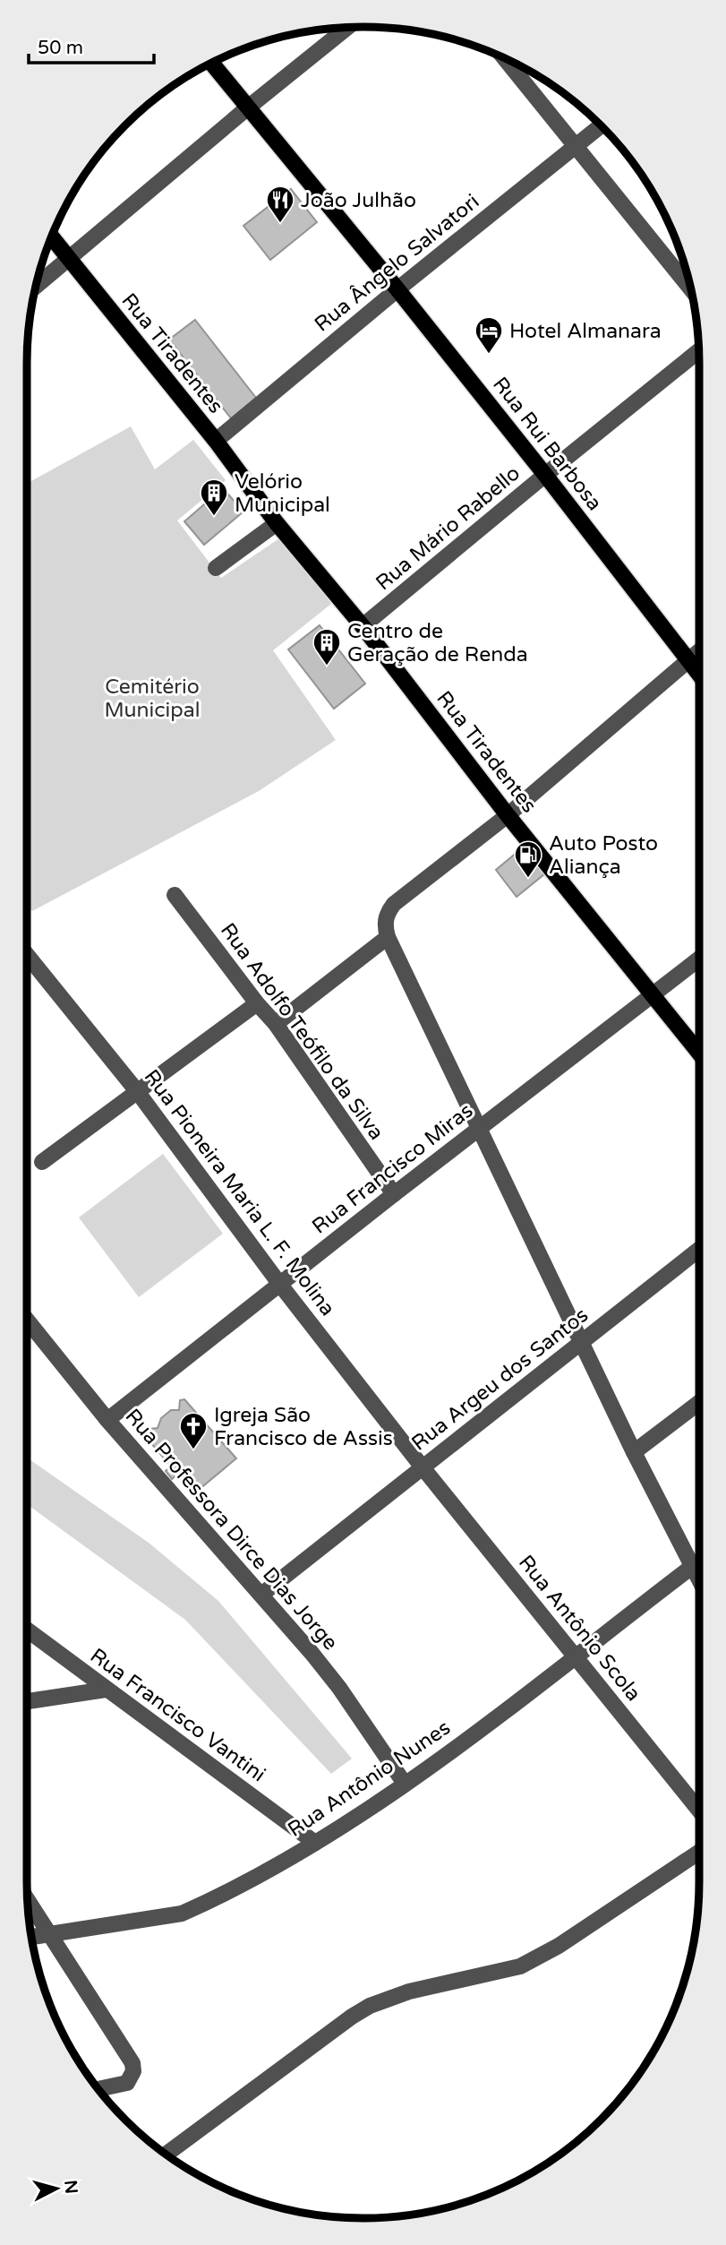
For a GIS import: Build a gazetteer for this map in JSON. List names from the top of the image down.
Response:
{
  "streets": {
    "main road": ["Rua Tiradentes", "Rua Rui Barbosa"],
    "street": [
      "Rua Ângelo Salvatori",
      "Rua Mário Rabello",
      "Rua Adolfo Teófilo da Silva",
      "Rua Francisco Miras",
      "Rua Pioneira Maria L. F. Molina",
      "Rua Argeu dos Santos",
      "Rua Professora Dirce Dias Jorge",
      "Rua Antônio Scola",
      "Rua Francisco Vantini",
      "Rua Antônio Nunes"
    ]
  },
  "crossings": [
    ["Rua Ângelo Salvatori", "Rua Tiradentes"],
    ["Rua Ângelo Salvatori", "Rua Rui Barbosa"],
    ["Rua Tiradentes", "Rua Mário Rabello"],
    ["Rua Tiradentes", "Rua Francisco Miras"],
    ["Rua Rui Barbosa", "Rua Mário Rabello"],
    ["Rua Adolfo Teófilo da Silva", "Rua Francisco Miras"],
    ["Rua Francisco Miras", "Rua Pioneira Maria L. F. Molina"],
    ["Rua Francisco Miras", "Rua Professora Dirce Dias Jorge"],
    ["Rua Pioneira Maria L. F. Molina", "Rua Argeu dos Santos"],
    ["Rua Pioneira Maria L. F. Molina", "Rua Antônio Scola"],
    ["Rua Argeu dos Santos", "Rua Professora Dirce Dias Jorge"],
    ["Rua Argeu dos Santos", "Rua Antônio Scola"],
    ["Rua Professora Dirce Dias Jorge", "Rua Antônio Nunes"],
    ["Rua Antônio Scola", "Rua Antônio Nunes"],
    ["Rua Francisco Vantini", "Rua Antônio Nunes"]
  ],
  "parks": ["Cemitério Municipal"],
  "places": {
    "restaurant": ["João Julhão"],
    "hotel": ["Hotel Almanara"],
    "building": ["Velório Municipal", "Centro de Geração de Renda"],
    "fuel station": ["Auto Posto Aliança"],
    "church": ["Igreja São Francisco de Assis"]
  },
  "scale_bar": "50 m",
  "north": "right"
}
